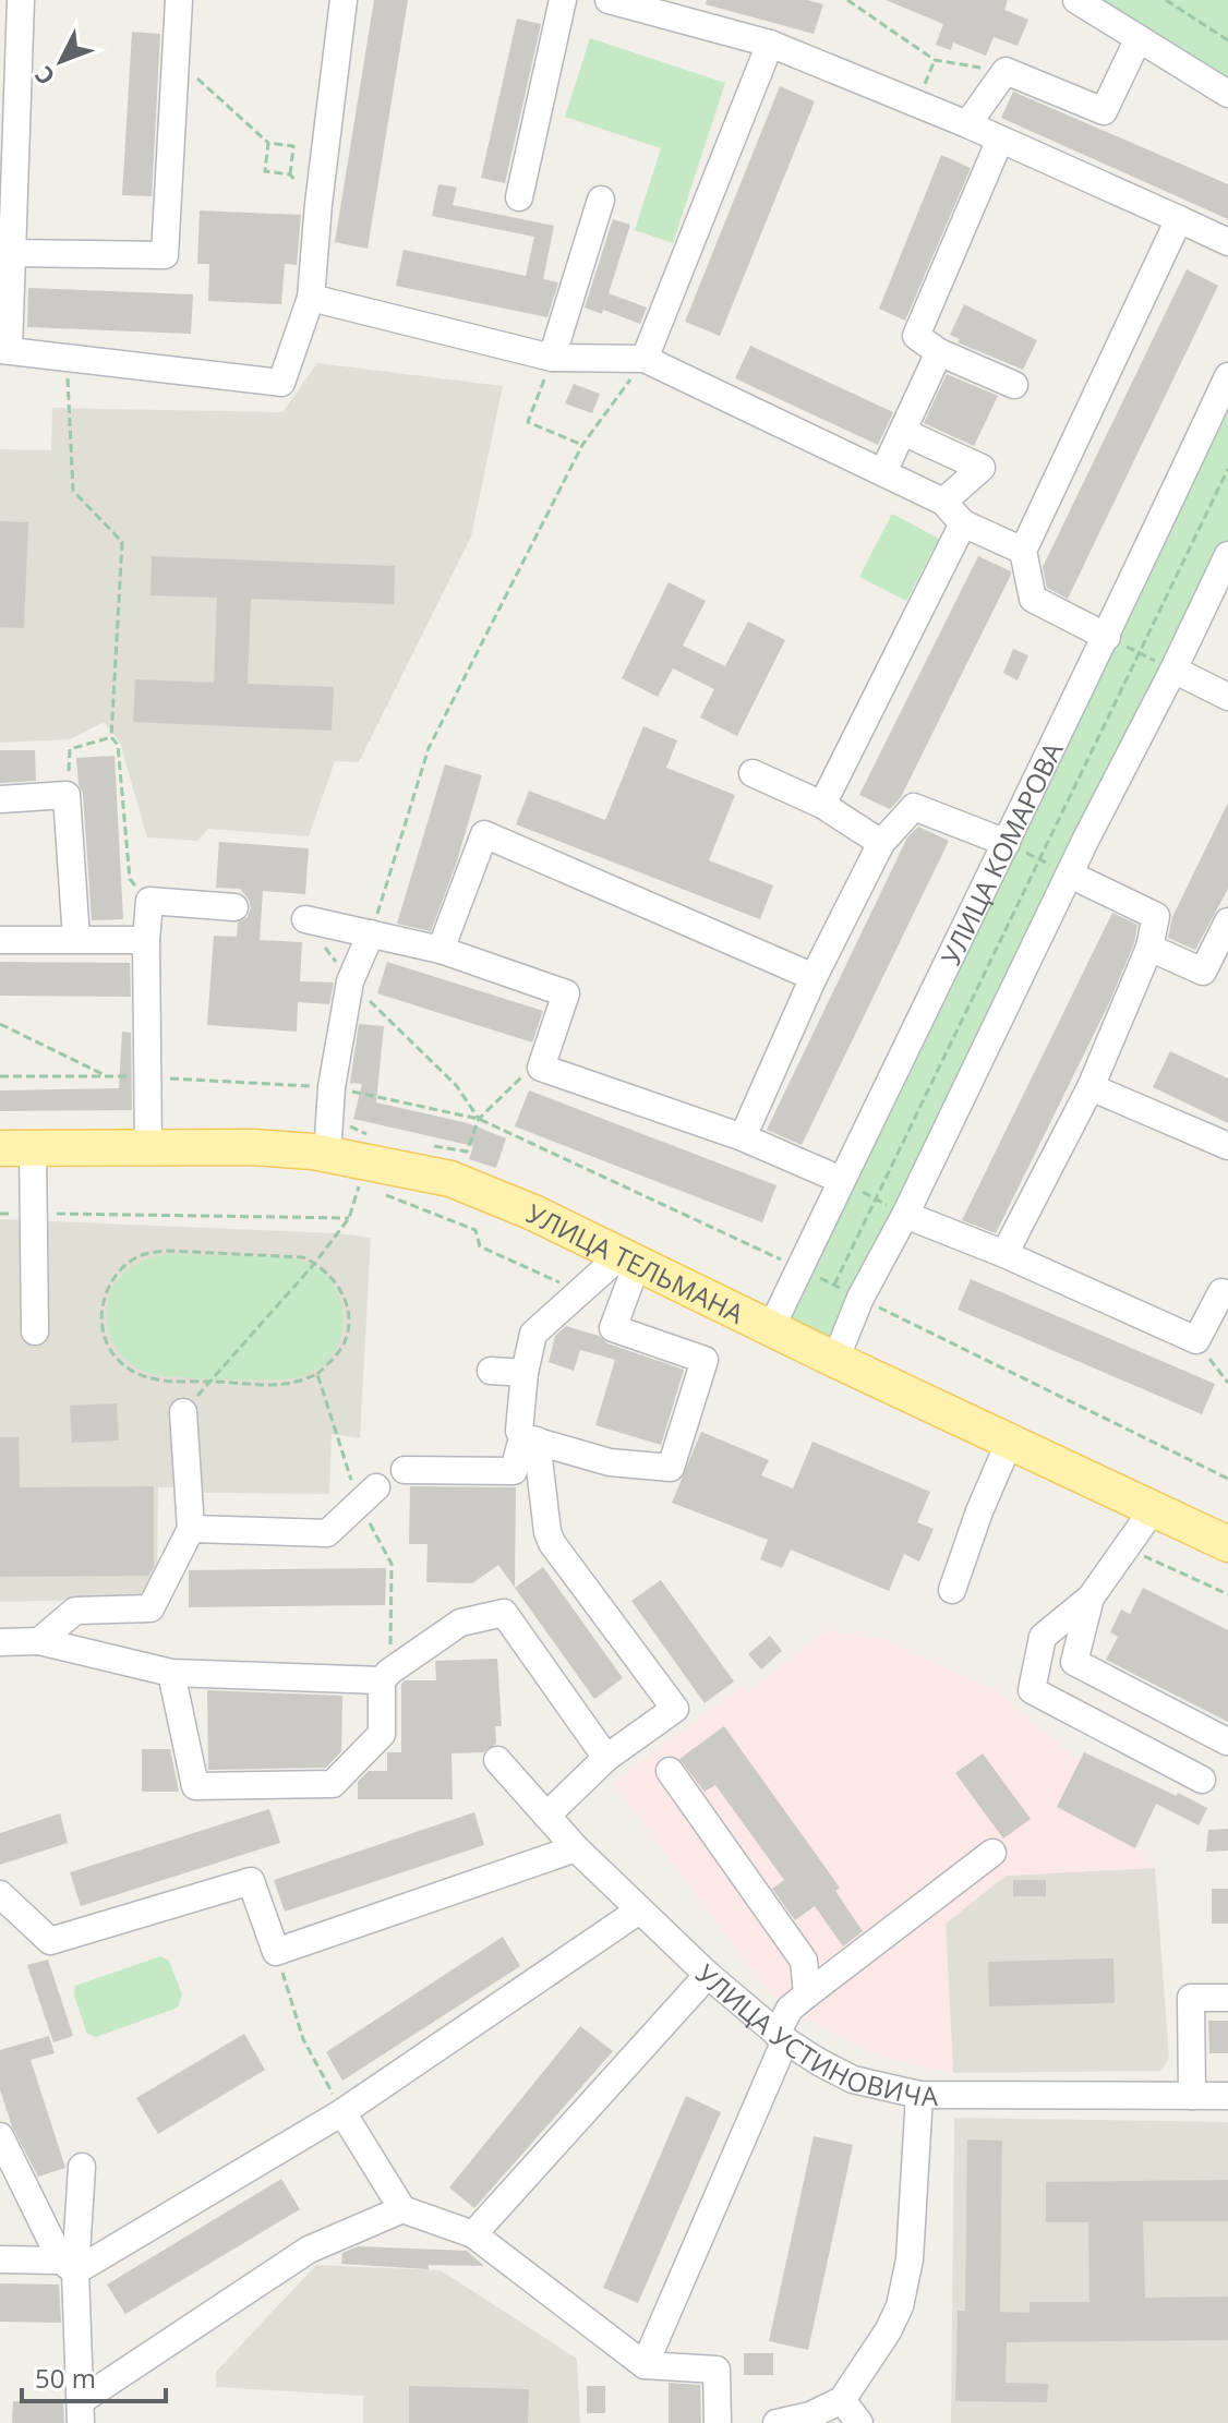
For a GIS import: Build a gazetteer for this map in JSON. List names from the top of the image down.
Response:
{
  "streets": {
    "main road": ["УЛИЦА ТЕЛЬМАНА"],
    "street": ["УЛИЦА КОМАРОВА", "УЛИЦА УСТИНОВИЧА"]
  },
  "crossings": [
    ["УЛИЦА КОМАРОВА", "УЛИЦА ТЕЛЬМАНА"]
  ],
  "scale_bar": "50 m",
  "north": "bottom left"
}
